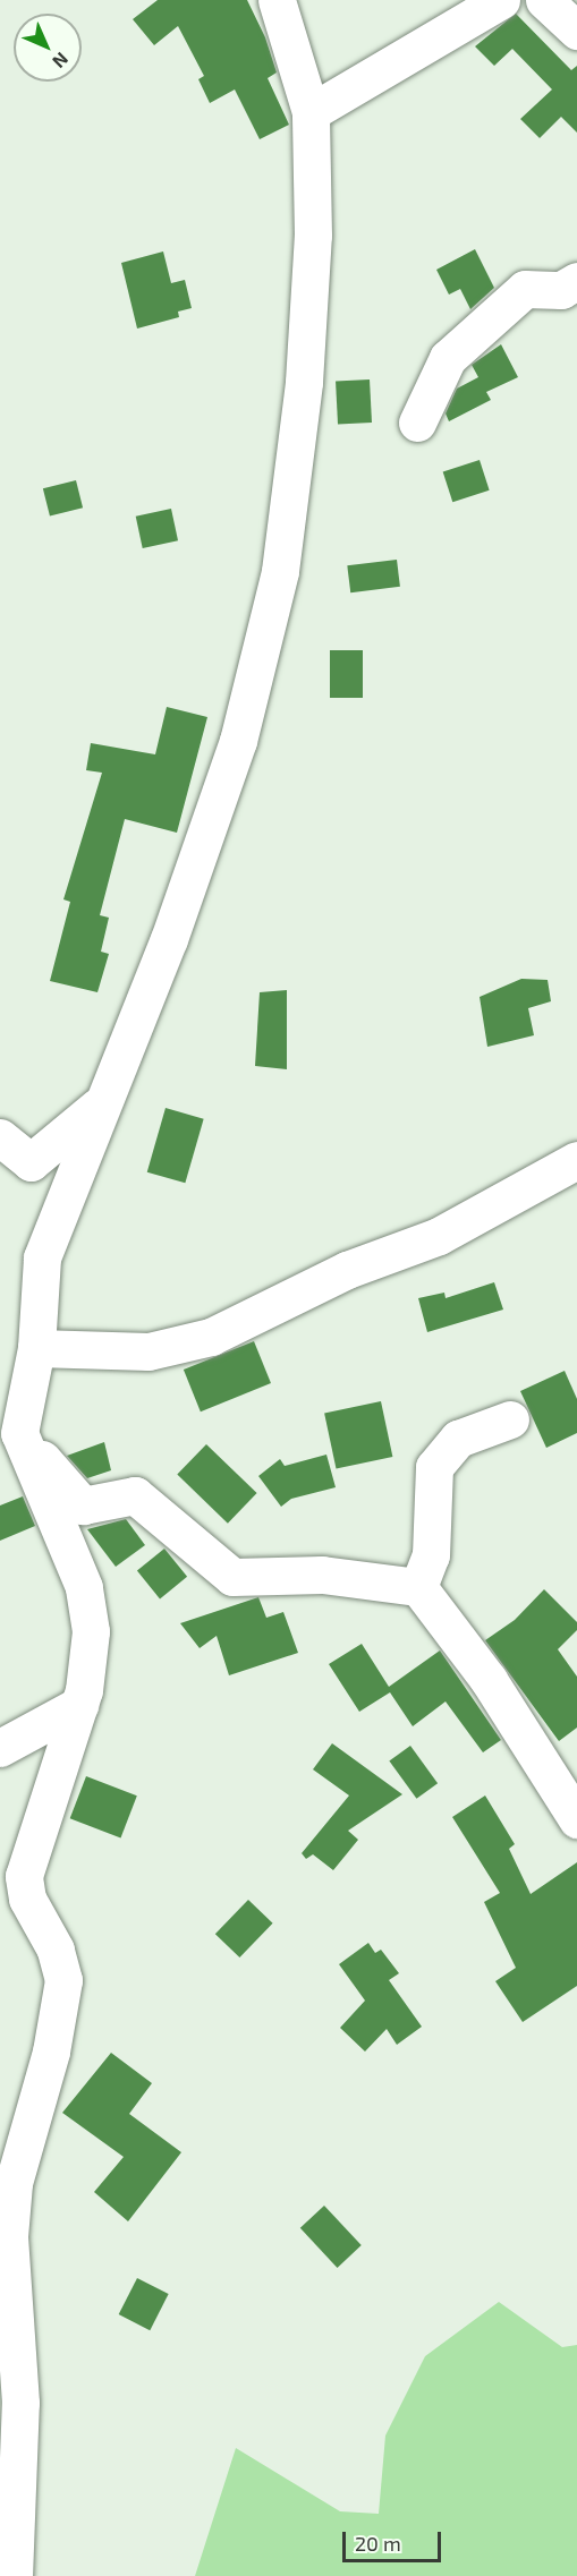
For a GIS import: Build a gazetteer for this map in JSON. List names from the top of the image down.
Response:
{
  "scale_bar": "20 m",
  "north": "bottom right"
}
